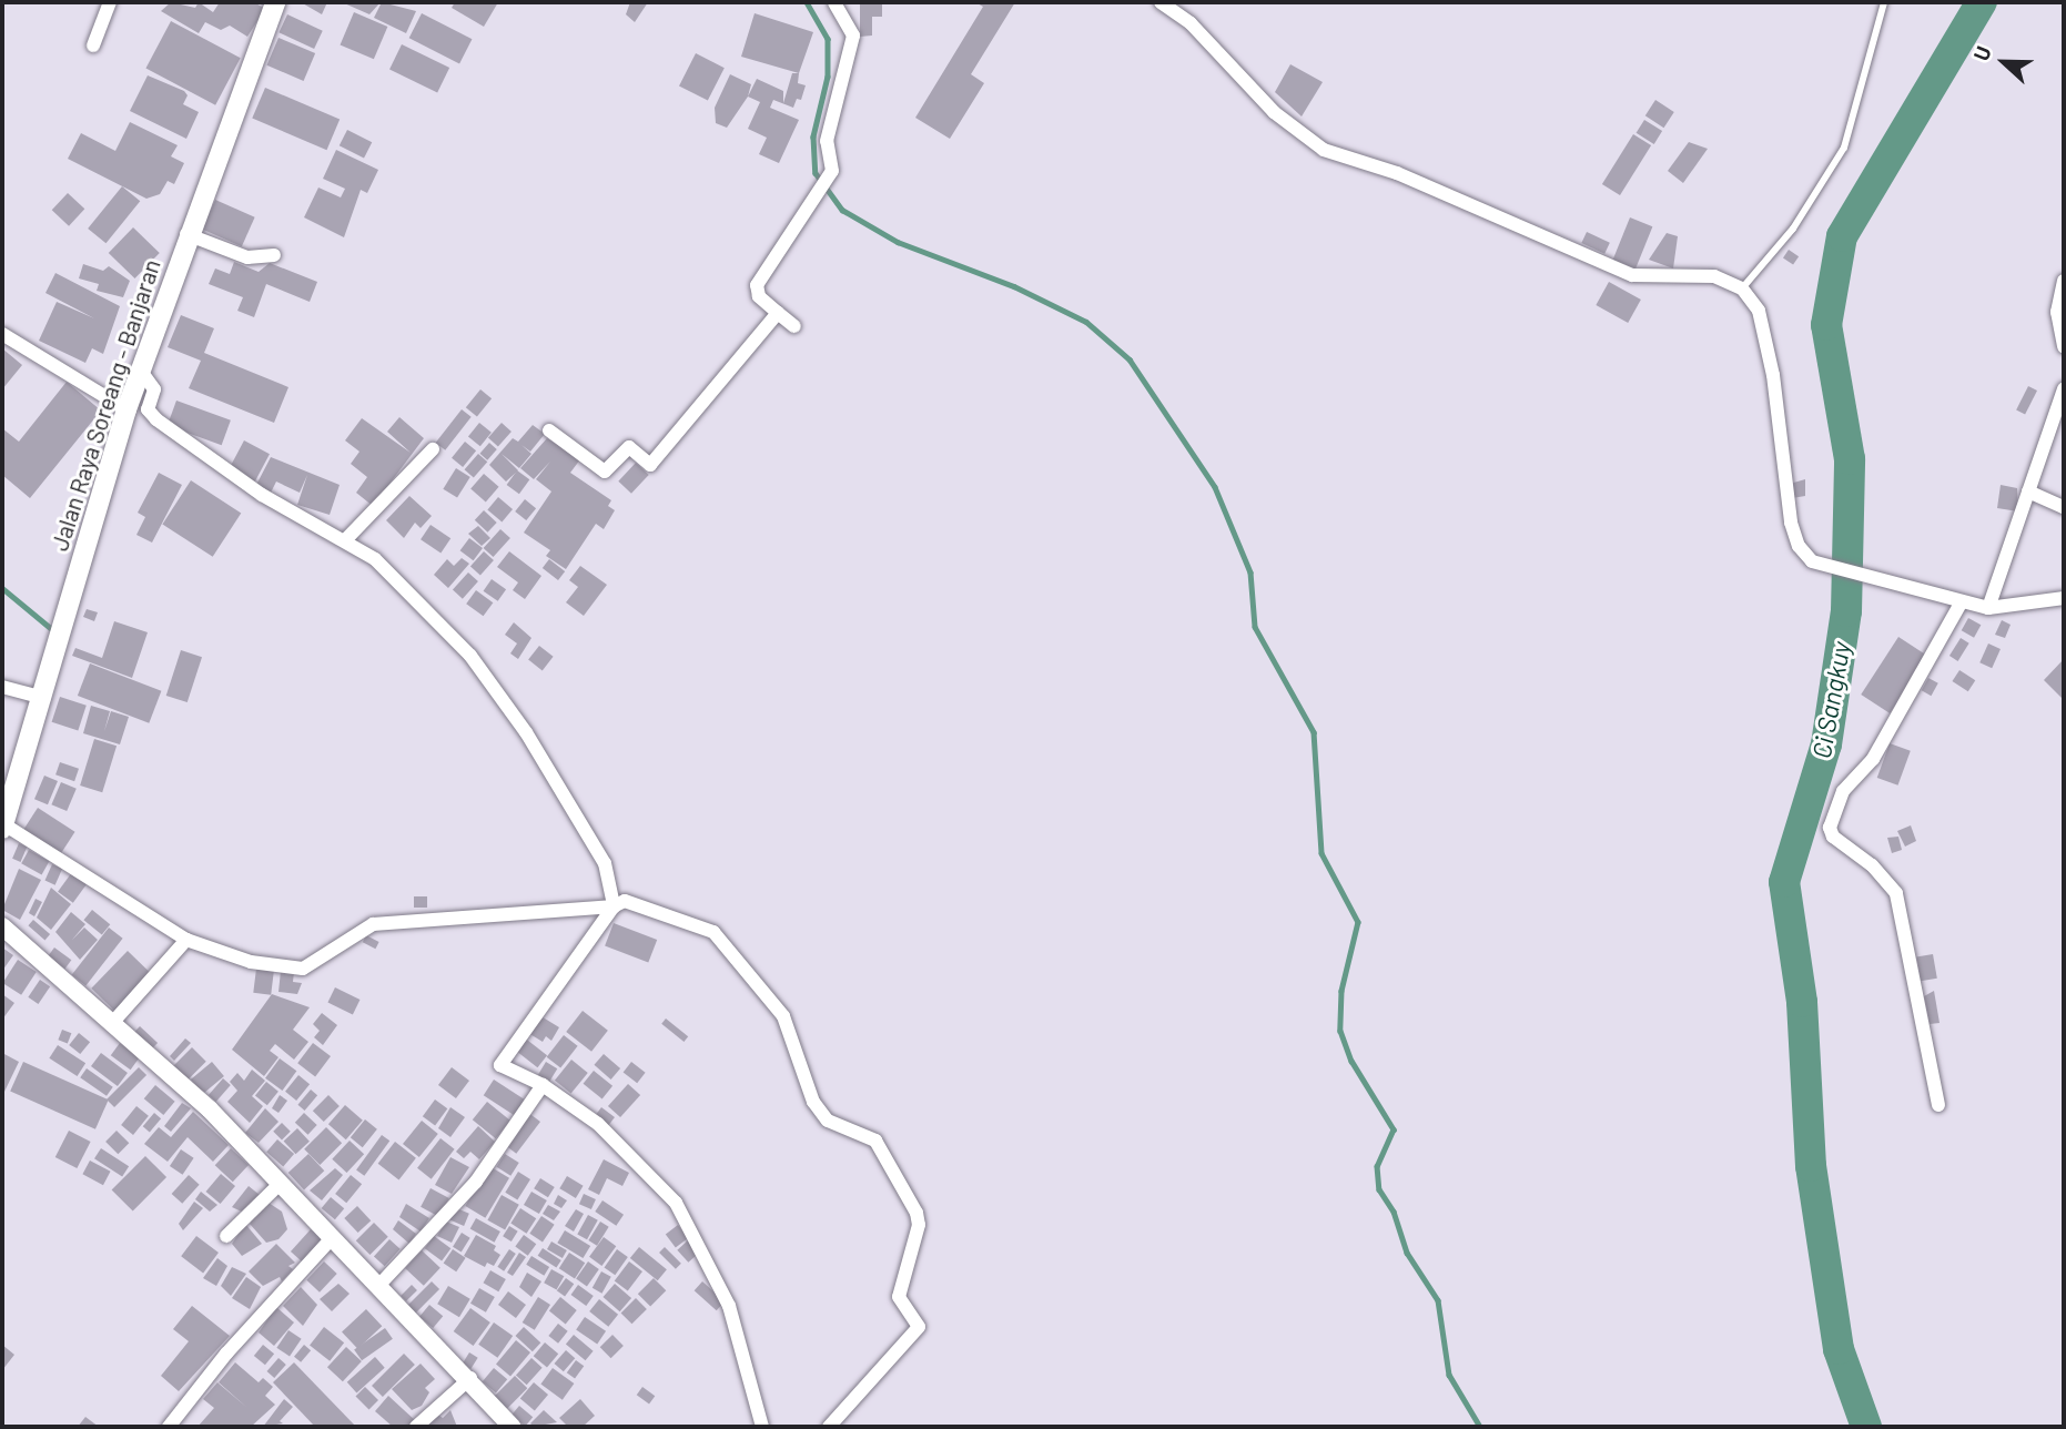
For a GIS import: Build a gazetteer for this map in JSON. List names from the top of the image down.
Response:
{
  "streets": {
    "main road": ["Jalan Raya Soreang - Banjaran"]
  },
  "water": ["Ci Sangkuy"],
  "north": "left"
}
